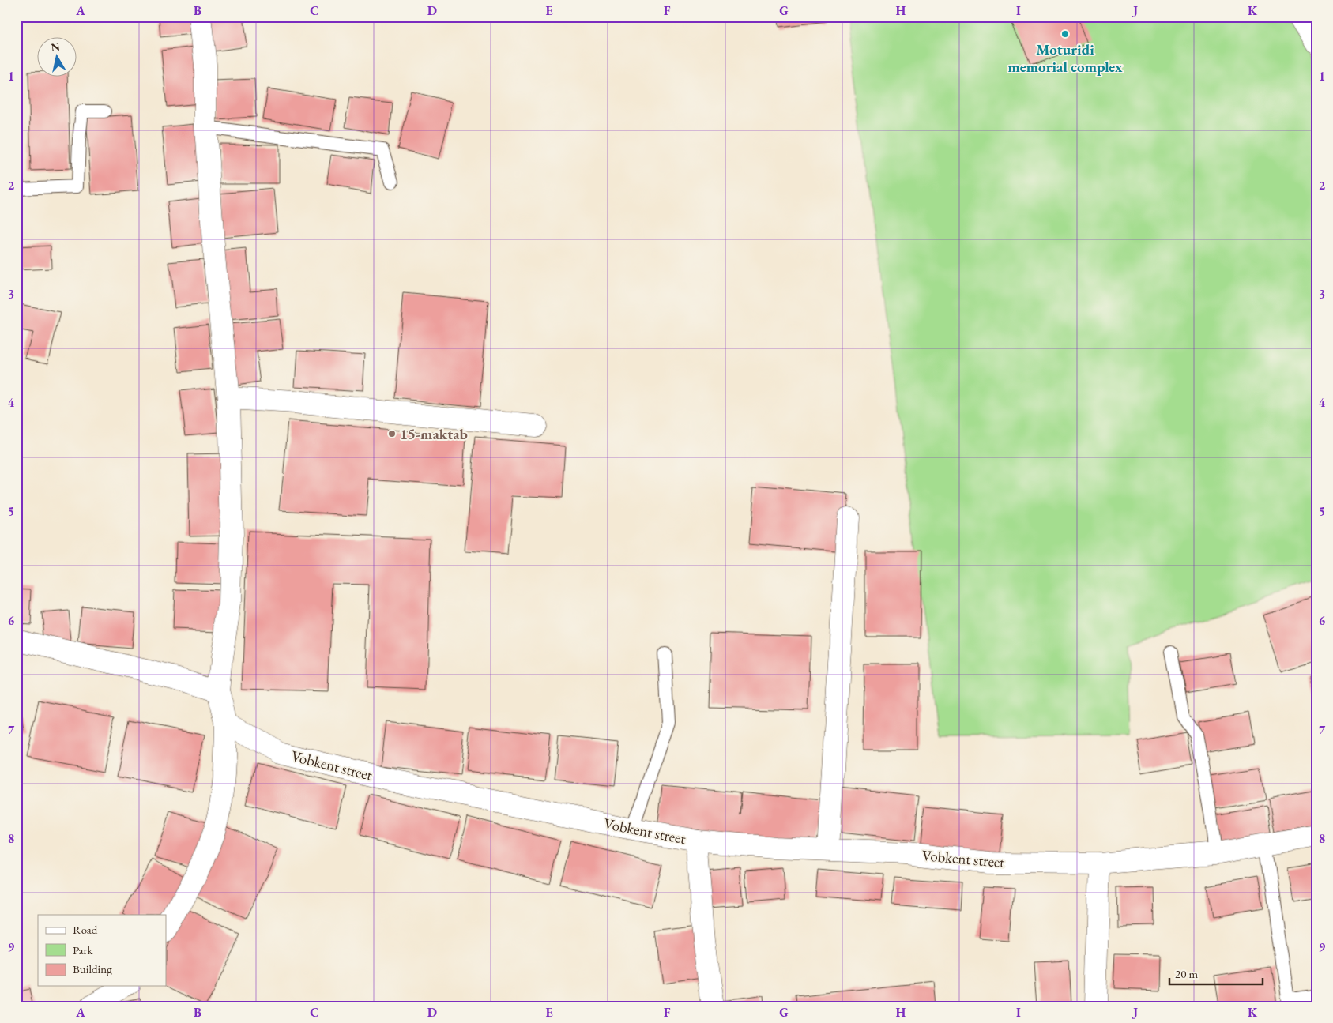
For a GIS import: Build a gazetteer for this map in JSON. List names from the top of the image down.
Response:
{
  "streets": {
    "street": ["Vobkent street"]
  },
  "places": ["Moturidi memorial complex", "15-maktab"],
  "legend": ["Road", "Park", "Building"],
  "scale_bar": "20 m",
  "north": "top",
  "grid": {
    "columns": [
      "A",
      "B",
      "C",
      "D",
      "E",
      "F",
      "G",
      "H",
      "I",
      "J",
      "K"
    ],
    "rows": [
      "1",
      "2",
      "3",
      "4",
      "5",
      "6",
      "7",
      "8",
      "9"
    ]
  }
}
